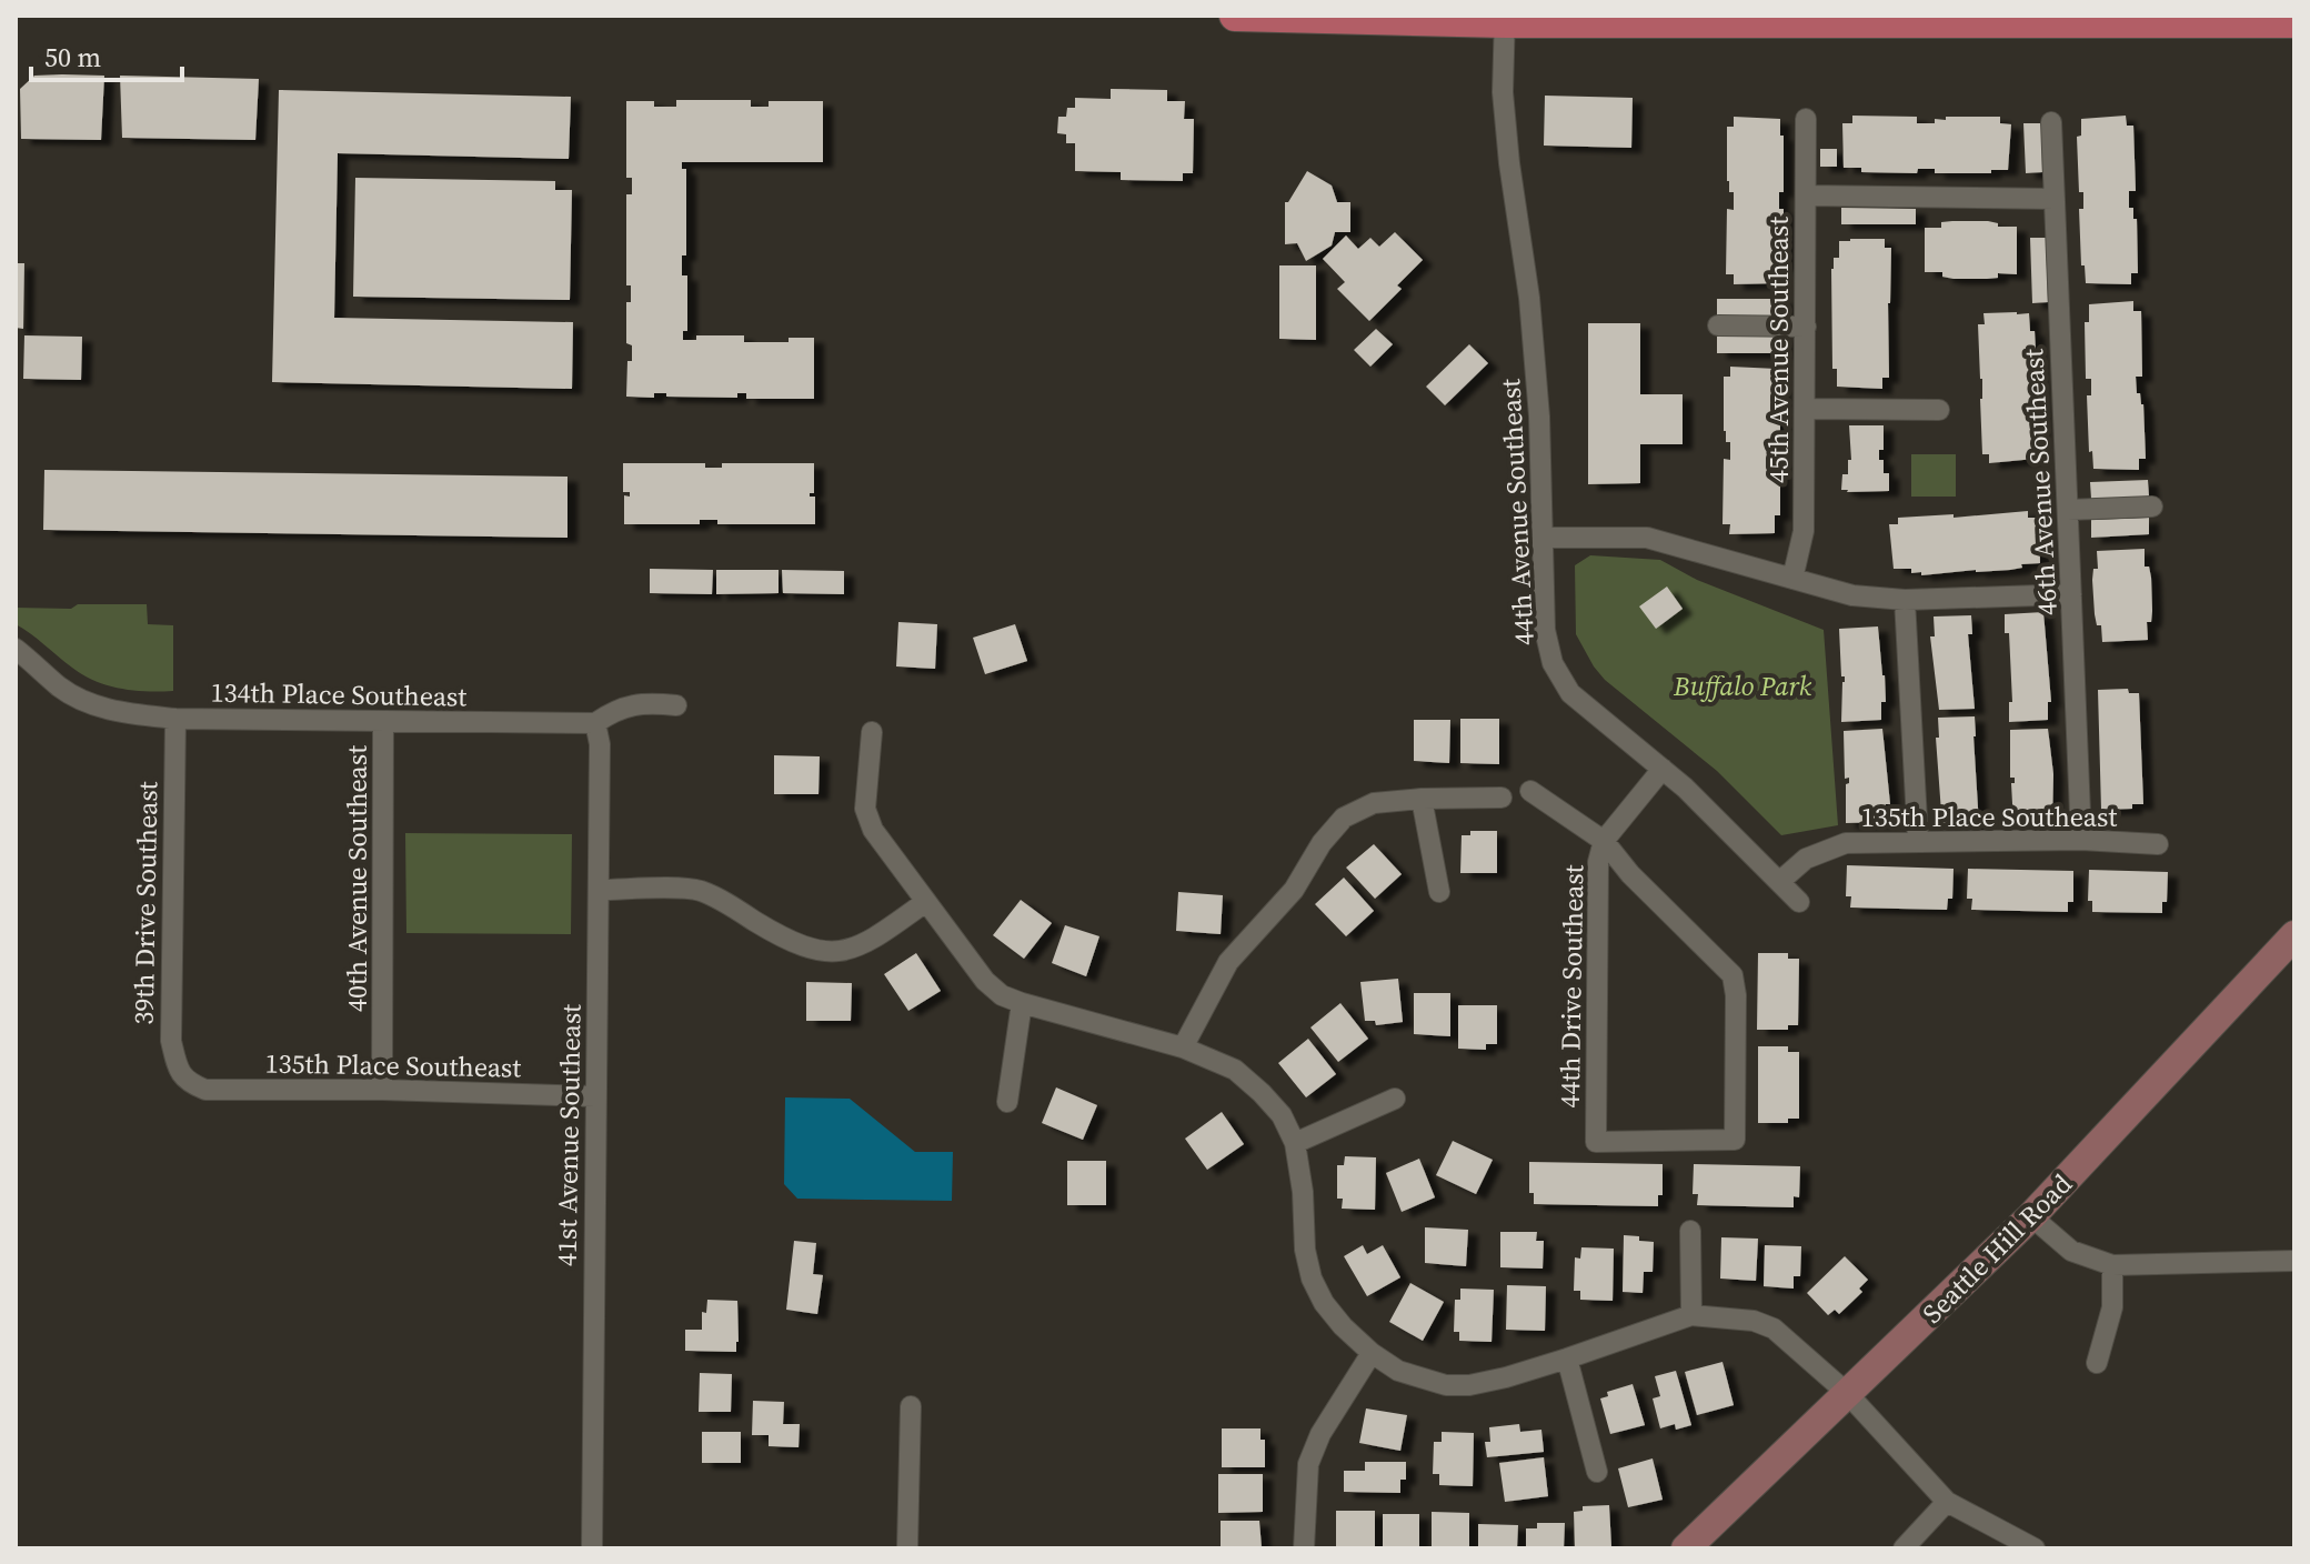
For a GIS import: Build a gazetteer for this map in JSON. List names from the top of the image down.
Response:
{
  "streets": {
    "main road": ["Seattle Hill Road"],
    "street": [
      "45th Avenue Southeast",
      "46th Avenue Southeast",
      "44th Avenue Southeast",
      "134th Place Southeast",
      "135th Place Southeast",
      "40th Avenue Southeast",
      "39th Drive Southeast",
      "44th Drive Southeast",
      "41st Avenue Southeast"
    ]
  },
  "crossings": [
    ["46th Avenue Southeast", "135th Place Southeast"],
    ["44th Avenue Southeast", "135th Place Southeast"],
    ["44th Avenue Southeast", "44th Drive Southeast"],
    ["134th Place Southeast", "40th Avenue Southeast"],
    ["134th Place Southeast", "39th Drive Southeast"],
    ["134th Place Southeast", "41st Avenue Southeast"],
    ["135th Place Southeast", "40th Avenue Southeast"],
    ["135th Place Southeast", "39th Drive Southeast"],
    ["135th Place Southeast", "41st Avenue Southeast"]
  ],
  "parks": ["Buffalo Park"],
  "scale_bar": "50 m"
}
